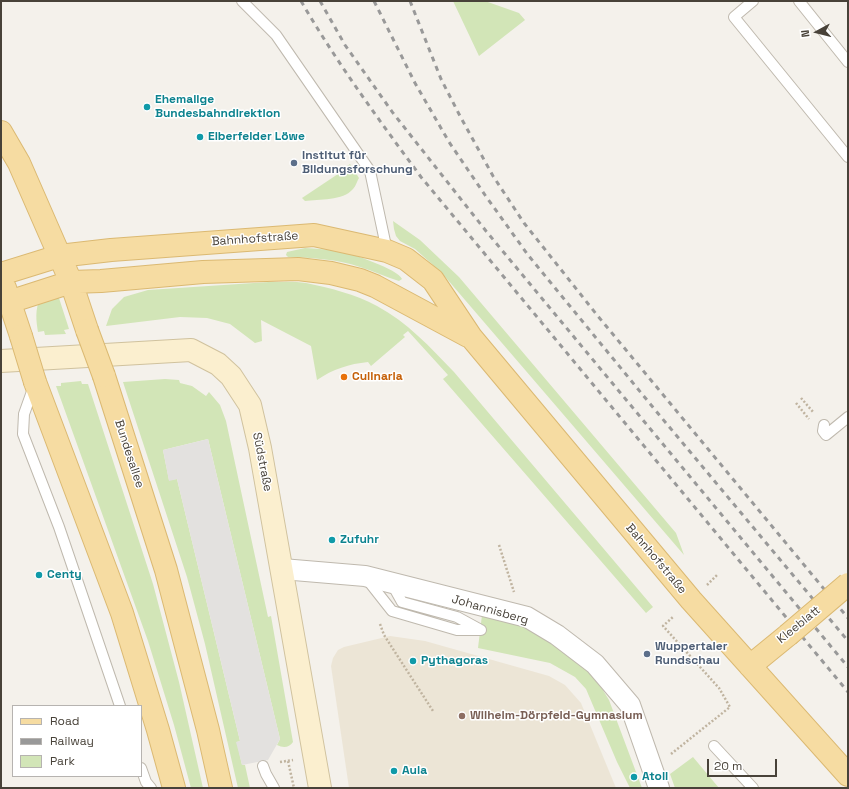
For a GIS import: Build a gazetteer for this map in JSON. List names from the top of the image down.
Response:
{
  "streets": {
    "main road": ["Bahnhofstraße", "Bundesallee", "Kleeblatt"],
    "street": ["Südstraße", "Johannisberg"]
  },
  "crossings": [
    ["Bahnhofstraße", "Bundesallee"],
    ["Bahnhofstraße", "Kleeblatt"],
    ["Südstraße", "Johannisberg"]
  ],
  "places": [
    "Ehemalige Bundesbahndirektion",
    "Elberfelder Löwe",
    "Institut für Bildungsforschung",
    "Culinaria",
    "Zufuhr",
    "Centy",
    "Wuppertaler Rundschau",
    "Pythagoras",
    "Wilhelm-Dörpfeld-Gymnasium",
    "Aula",
    "Atoll"
  ],
  "legend": ["Road", "Railway", "Park"],
  "scale_bar": "20 m",
  "north": "left"
}
